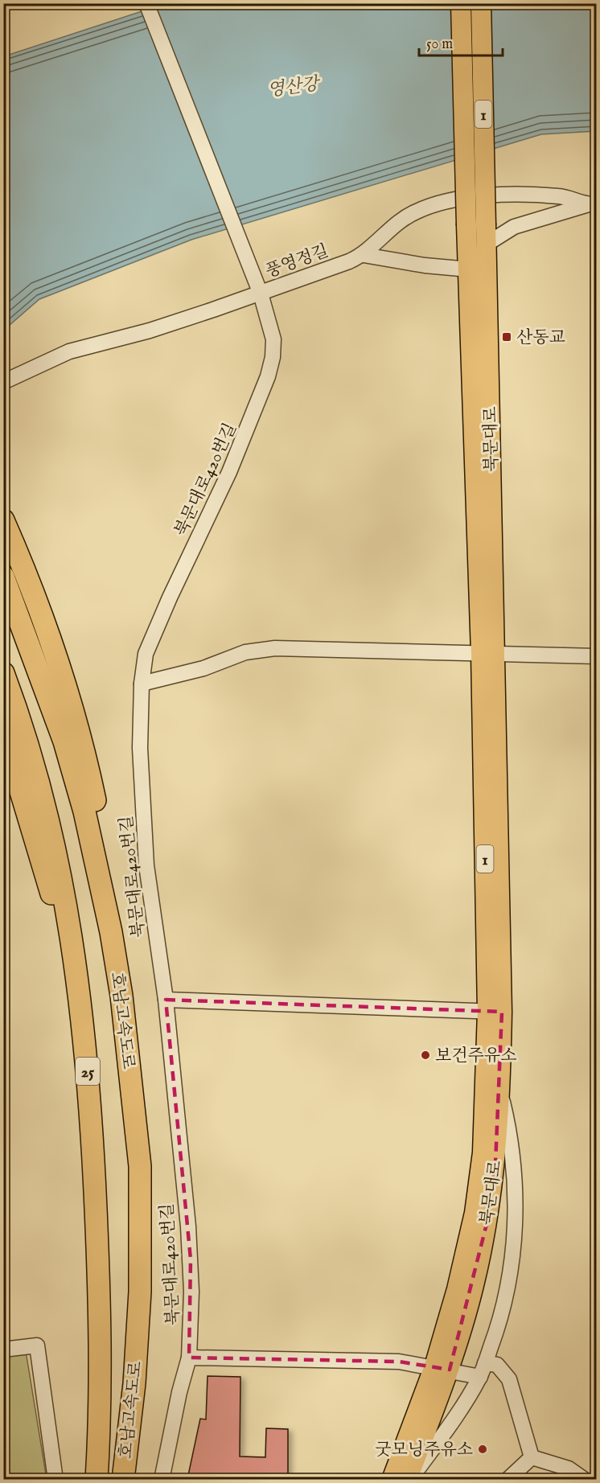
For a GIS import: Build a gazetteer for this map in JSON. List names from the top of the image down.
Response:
{
  "streets": {
    "highway": ["호남고속도로", "25"],
    "main road": ["1", "북문대로"],
    "street": ["풍영정길", "북문대로420번길"]
  },
  "crossings": [
    ["풍영정길", "북문대로420번길"]
  ],
  "water": ["영산강"],
  "places": {
    "transit": ["산동교"],
    "other": ["보건주유소", "굿모닝주유소"]
  },
  "scale_bar": "50 m"
}
